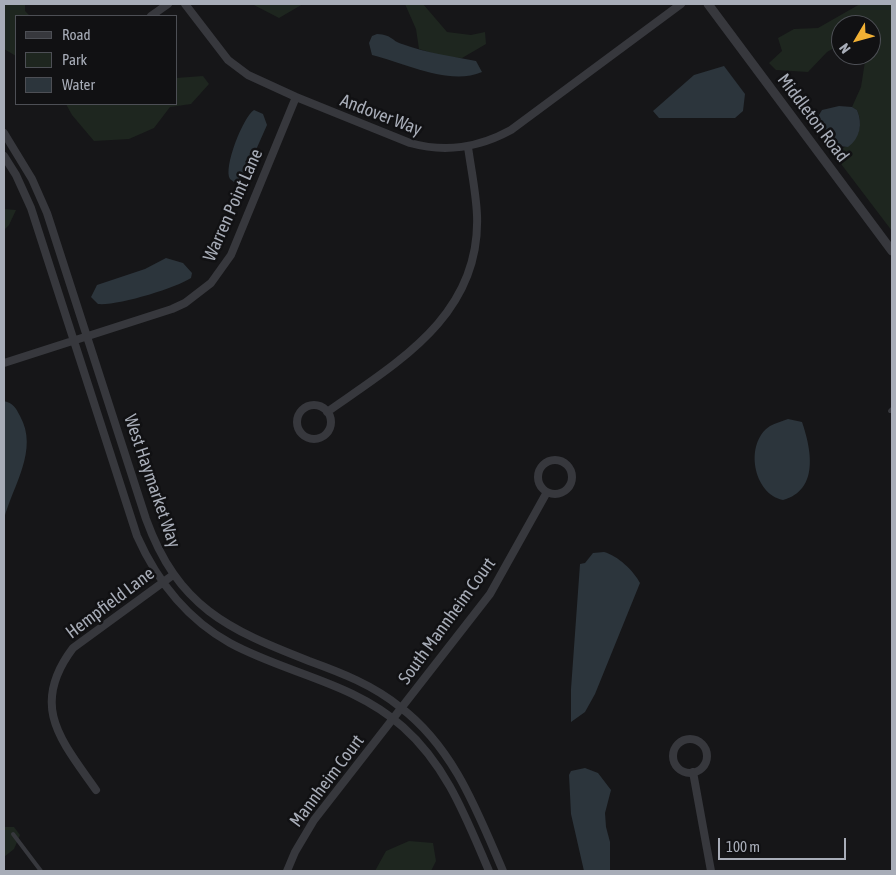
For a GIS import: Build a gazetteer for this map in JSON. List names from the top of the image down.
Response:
{
  "streets": {
    "street": [
      "Andover Way",
      "Middleton Road",
      "Warren Point Lane",
      "West Haymarket Way",
      "Hempfield Lane",
      "South Mannheim Court",
      "Mannheim Court"
    ]
  },
  "crossings": [
    ["Andover Way", "Warren Point Lane"],
    ["Warren Point Lane", "West Haymarket Way"],
    ["West Haymarket Way", "Hempfield Lane"],
    ["West Haymarket Way", "South Mannheim Court"],
    ["West Haymarket Way", "Mannheim Court"],
    ["South Mannheim Court", "Mannheim Court"]
  ],
  "legend": ["Road", "Park", "Water"],
  "scale_bar": "100 m",
  "north": "bottom left"
}
